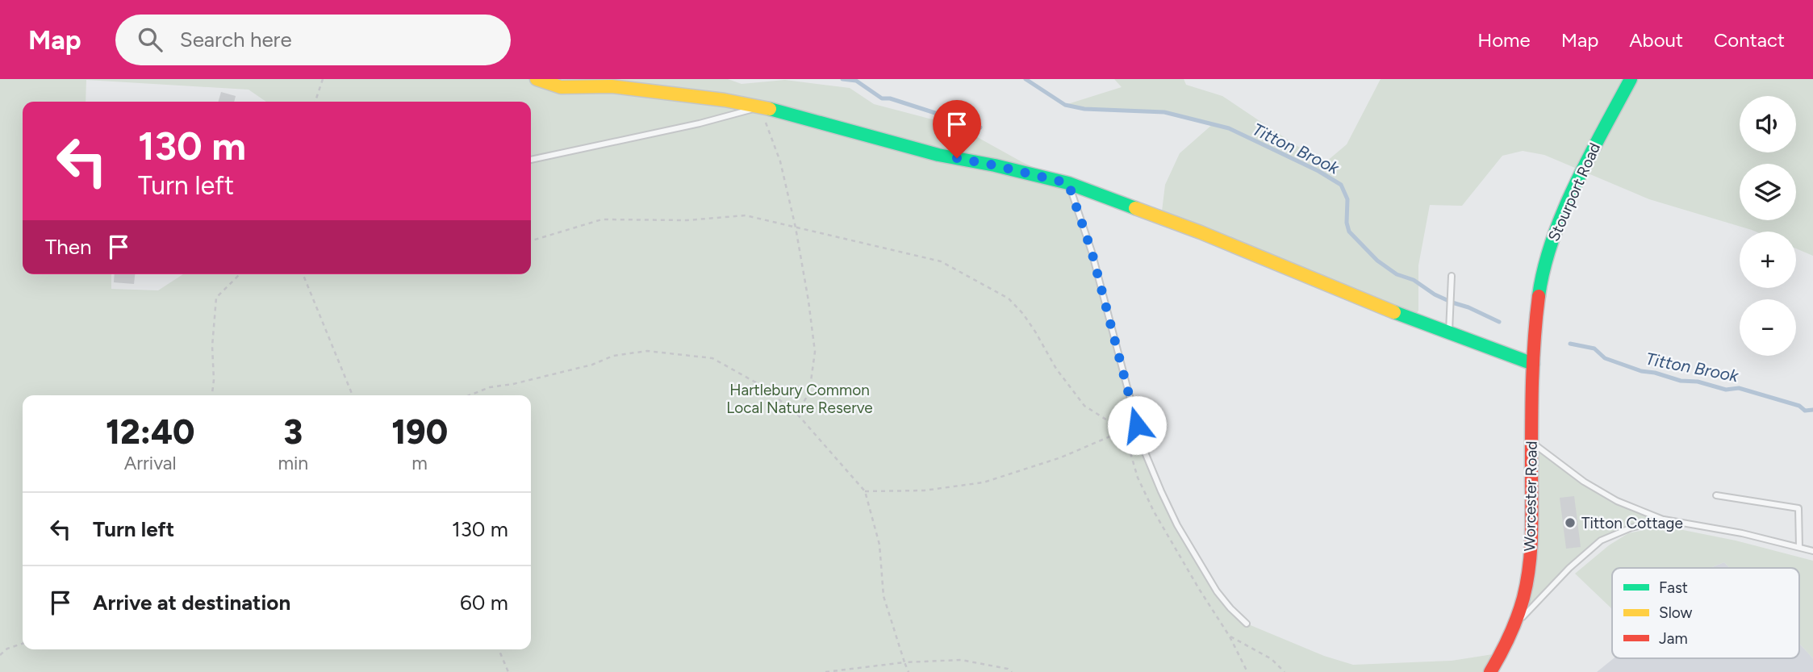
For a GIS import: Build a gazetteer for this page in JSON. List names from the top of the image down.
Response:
{
  "streets": {
    "street": ["Stourport Road", "Worcester Road"]
  },
  "crossings": [
    ["Stourport Road", "Worcester Road"]
  ],
  "water": ["Titton Brook"],
  "parks": ["Hartlebury Common Local Nature Reserve"],
  "places": ["Titton Cottage"],
  "legend": ["Fast", "Slow", "Jam"],
  "page": {
    "header": "Map",
    "search": "Search here",
    "nav": [
      "Home",
      "Map",
      "About",
      "Contact"
    ],
    "map_buttons": ["+", "−"],
    "turn": ["130 m", "Turn left"],
    "then": "Then",
    "eta": [
      "12:40",
      "Arrival",
      "3",
      "min",
      "190",
      "m"
    ],
    "list": [
      {
        "name": "Turn left",
        "value": "130 m"
      },
      {
        "name": "Arrive at destination",
        "value": "60 m"
      }
    ]
  }
}
